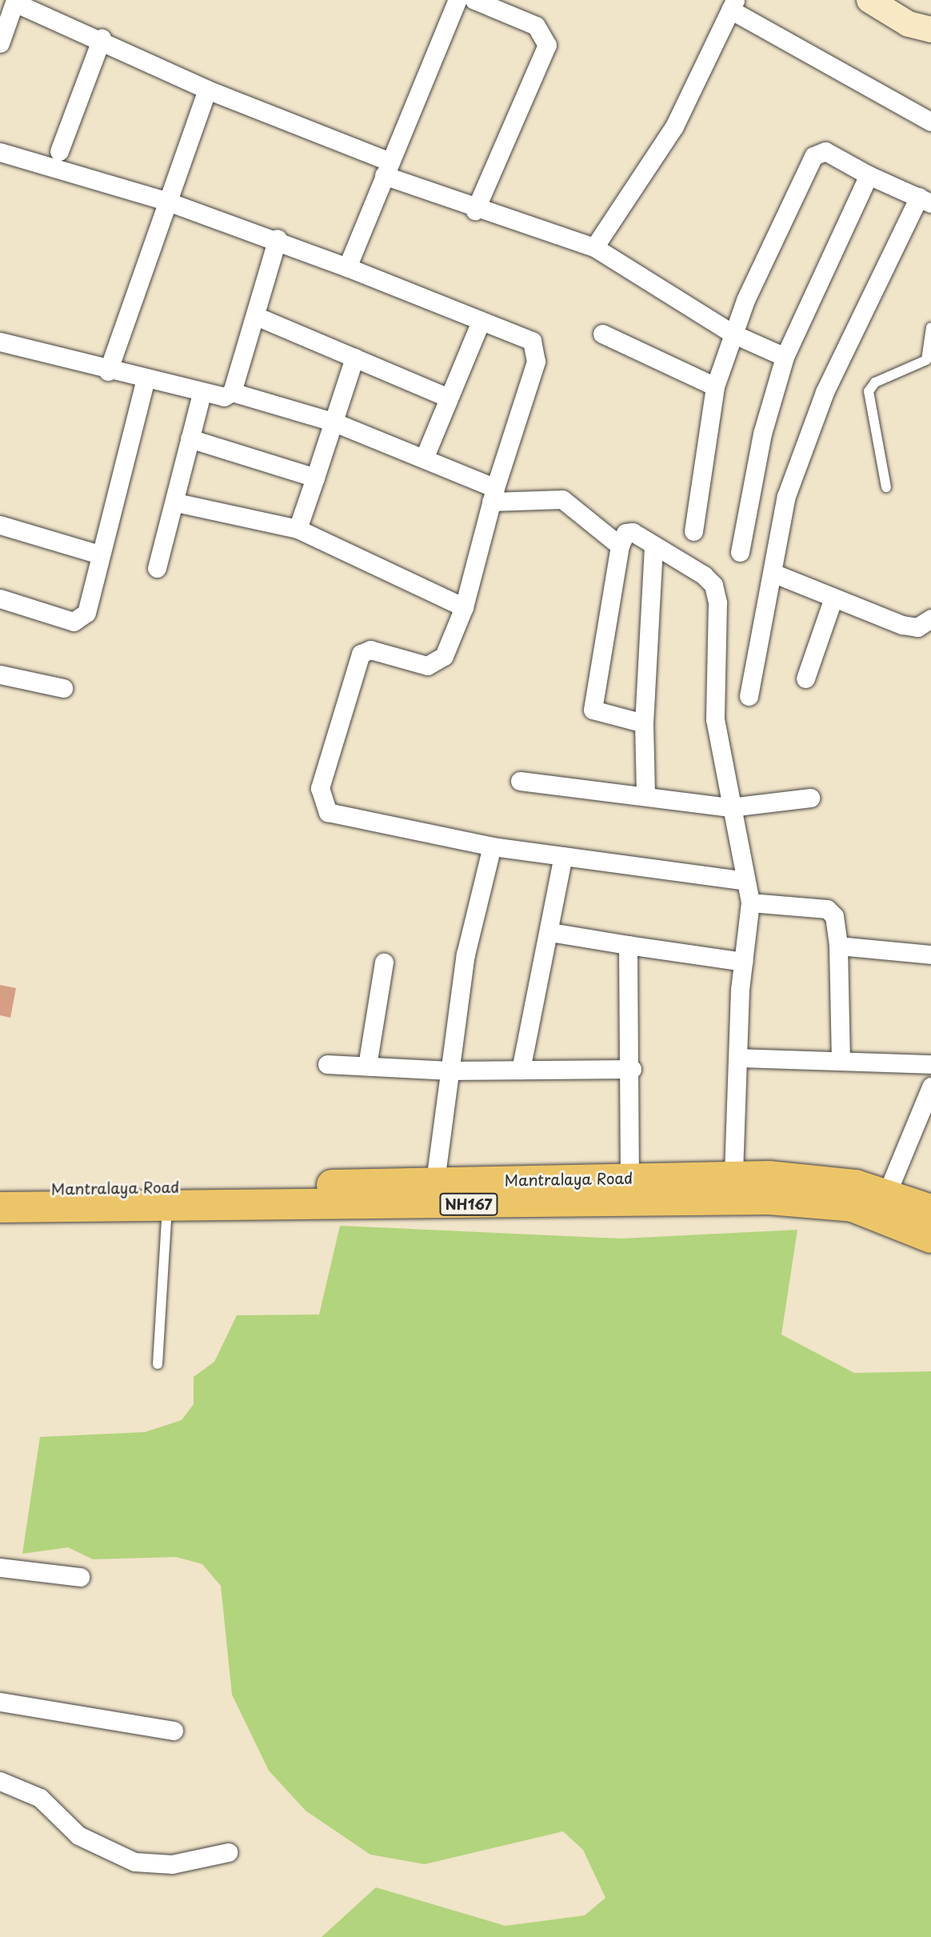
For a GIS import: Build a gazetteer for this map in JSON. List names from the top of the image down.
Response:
{
  "streets": {
    "highway": ["Mantralaya Road", "NH167"]
  }
}
